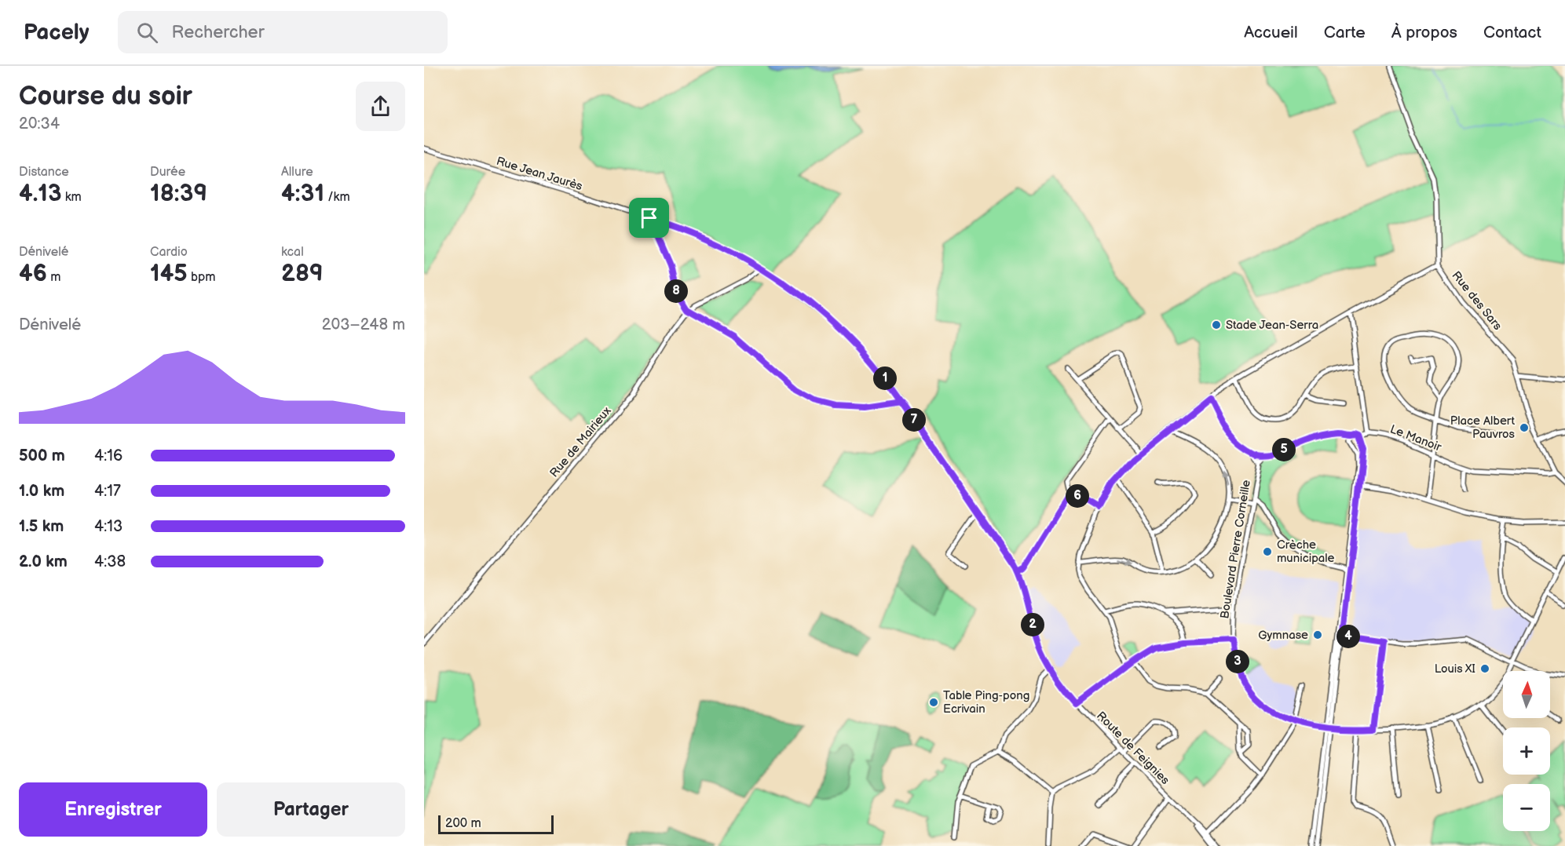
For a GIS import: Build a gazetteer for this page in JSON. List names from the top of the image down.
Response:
{
  "streets": {
    "street": [
      "Rue Jean Jaurès",
      "Rue des Sars",
      "Le Manoir",
      "Rue de Mairieux",
      "Boulevard Pierre Corneille",
      "Route de Feignies"
    ]
  },
  "crossings": [
    ["Rue Jean Jaurès", "Route de Feignies"],
    ["Rue des Sars", "Le Manoir"],
    ["Rue de Mairieux", "Route de Feignies"]
  ],
  "places": [
    "Stade Jean-Serra",
    "Place Albert Pauvros",
    "Crèche municipale",
    "Gymnase",
    "Louis XI",
    "Table Ping-pong Ecrivain"
  ],
  "scale_bar": "200 m",
  "north": "top",
  "page": {
    "header": "Pacely",
    "search": "Rechercher",
    "nav": [
      "Accueil",
      "Carte",
      "À propos",
      "Contact"
    ],
    "heading": ["Course du soir", "20:34"],
    "stats": [
      ["Distance", "4.13 km"],
      ["Durée", "18:39"],
      ["Allure", "4:31 /km"],
      ["Dénivelé", "46 m"],
      ["Cardio", "145 bpm"],
      ["kcal", "289"]
    ],
    "pins": [
      "8",
      "1",
      "7",
      "5",
      "6",
      "2",
      "4",
      "3"
    ],
    "chart": ["Dénivelé", "203–248 m"],
    "list": [
      {
        "name": "500 m",
        "note": "4:16"
      },
      {
        "name": "1.0 km",
        "note": "4:17"
      },
      {
        "name": "1.5 km",
        "note": "4:13"
      },
      {
        "name": "2.0 km",
        "note": "4:38"
      }
    ],
    "map_buttons": ["+", "−"],
    "buttons": ["Enregistrer", "Partager"],
    "scale": "200 m"
  }
}
